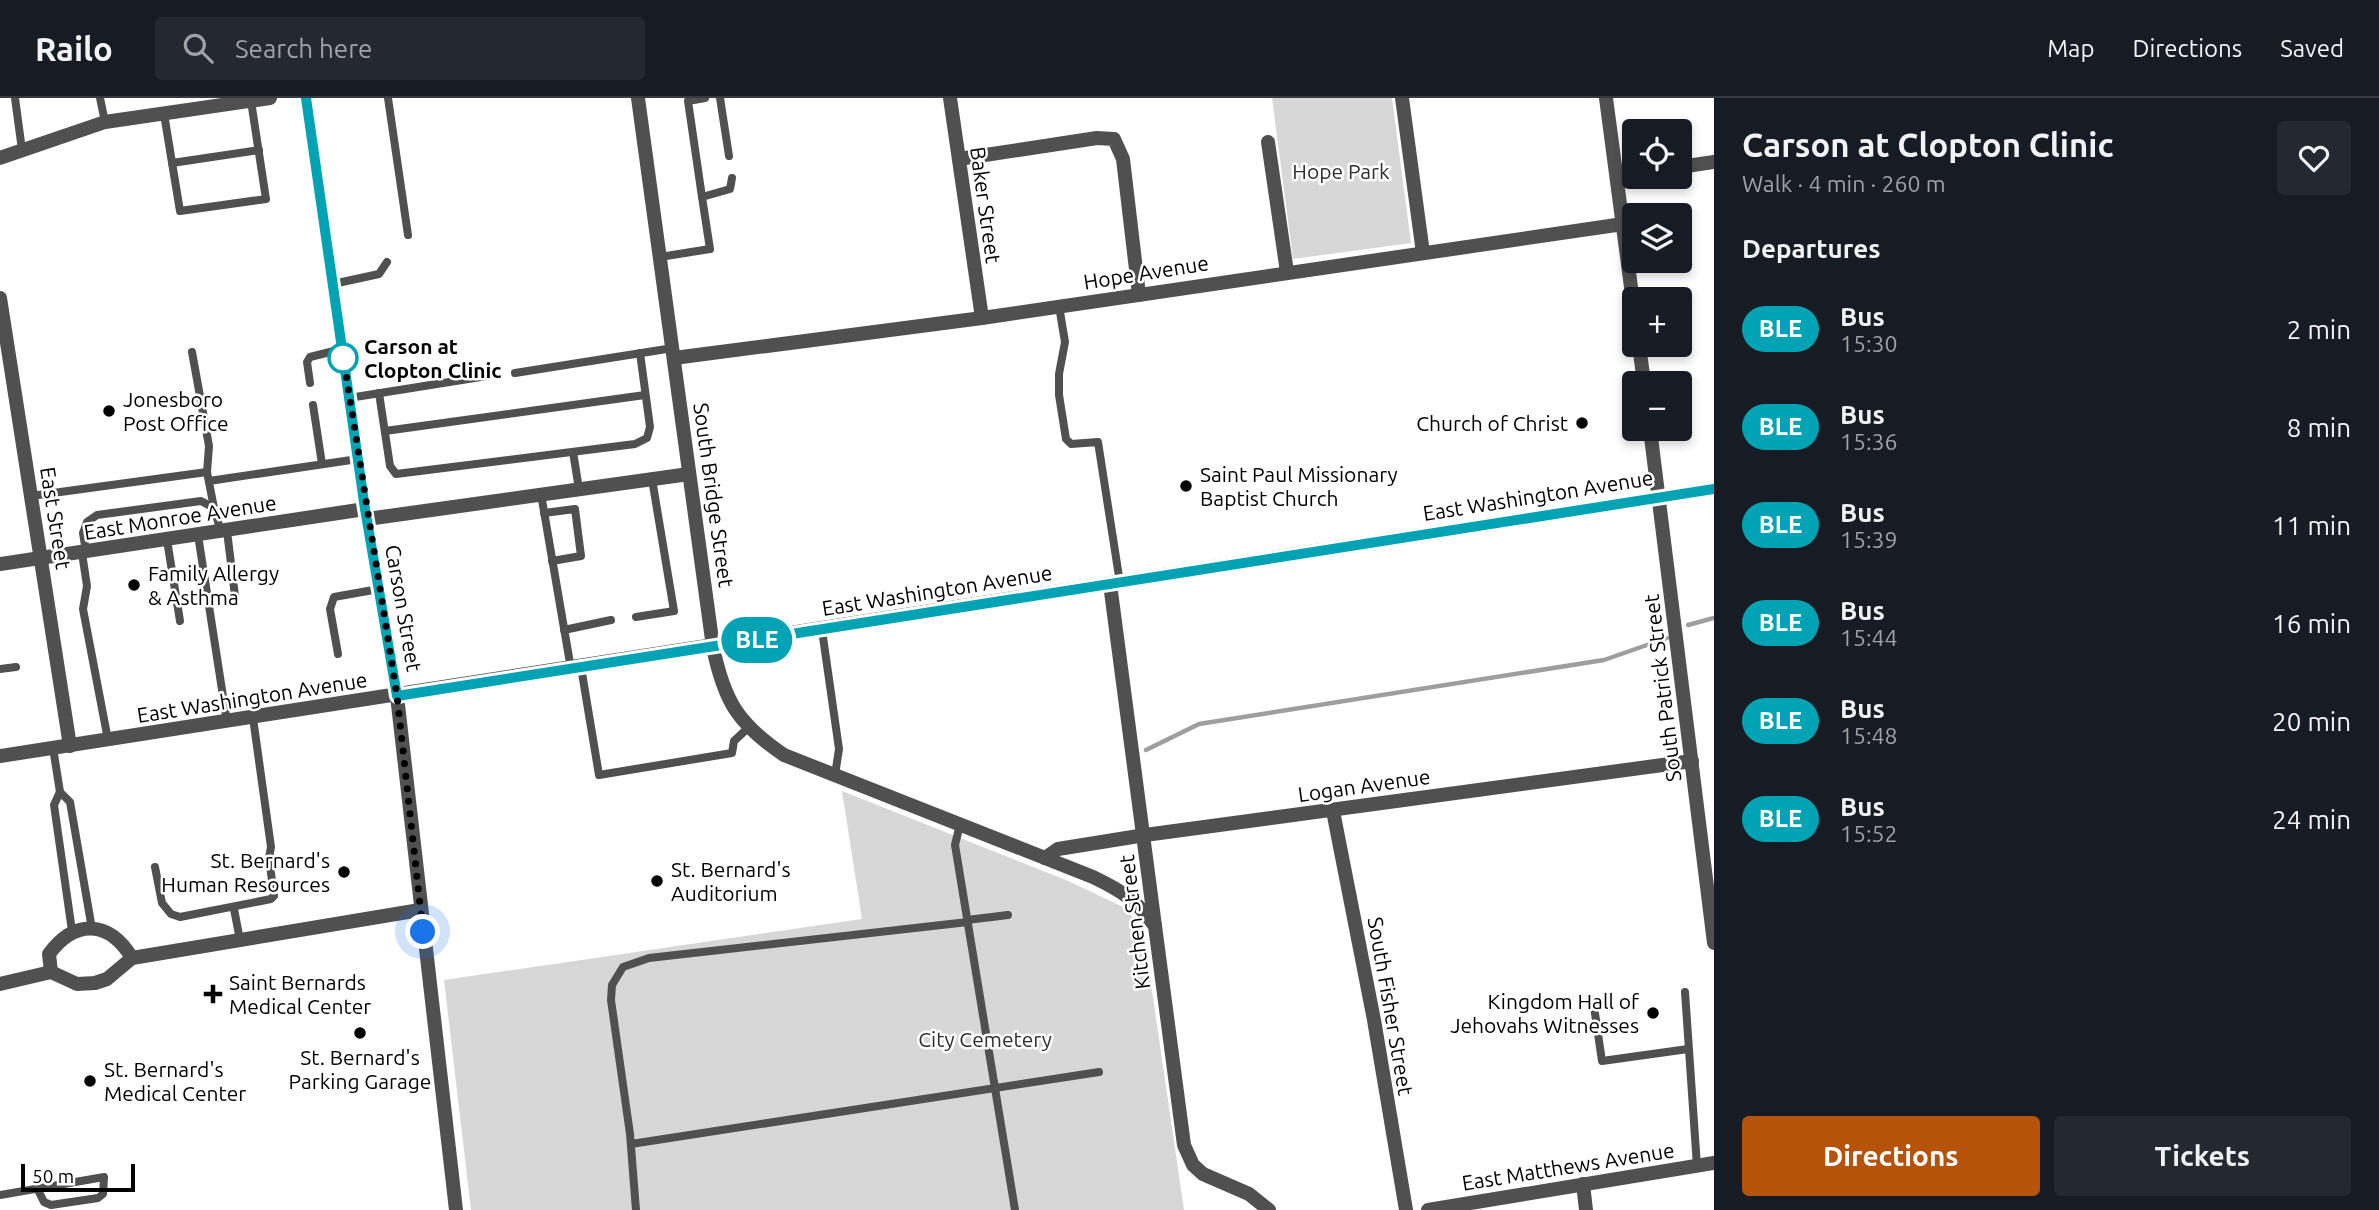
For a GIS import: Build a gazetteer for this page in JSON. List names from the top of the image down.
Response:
{
  "streets": {
    "street": [
      "Baker Street",
      "Hope Avenue",
      "South Bridge Street",
      "East Washington Avenue",
      "East Monroe Avenue",
      "East Street",
      "Carson Street",
      "South Patrick Street",
      "Logan Avenue",
      "Kitchen Street",
      "South Fisher Street",
      "East Matthews Avenue"
    ]
  },
  "crossings": [
    ["Baker Street", "Hope Avenue"],
    ["Hope Avenue", "South Bridge Street"],
    ["South Bridge Street", "East Washington Avenue"],
    ["South Bridge Street", "East Monroe Avenue"],
    ["South Bridge Street", "Logan Avenue"],
    ["South Bridge Street", "Kitchen Street"],
    ["East Washington Avenue", "East Street"],
    ["East Washington Avenue", "Carson Street"],
    ["East Washington Avenue", "South Patrick Street"],
    ["East Washington Avenue", "Kitchen Street"],
    ["East Monroe Avenue", "East Street"],
    ["East Monroe Avenue", "Carson Street"],
    ["South Patrick Street", "Logan Avenue"],
    ["Logan Avenue", "Kitchen Street"],
    ["Logan Avenue", "South Fisher Street"]
  ],
  "parks": ["Hope Park", "City Cemetery"],
  "places": {
    "other": [
      "Carson at Clopton Clinic",
      "Jonesboro Post Office",
      "Church of Christ",
      "Saint Paul Missionary Baptist Church",
      "Family Allergy & Asthma",
      "St. Bernard's Human Resources",
      "St. Bernard's Auditorium",
      "Kingdom Hall of Jehovahs Witnesses",
      "St. Bernard's Parking Garage",
      "St. Bernard's Medical Center"
    ],
    "health": ["Saint Bernards Medical Center"]
  },
  "lines": ["bus line BLE"],
  "scale_bar": "50 m",
  "page": {
    "header": "Railo",
    "search": "Search here",
    "nav": ["Map", "Directions", "Saved"],
    "on_map": "BLE",
    "heading": [
      ["Carson at Clopton Clinic", "Walk · 4 min · 260 m"],
      "Departures"
    ],
    "map_buttons": ["+", "−"],
    "list": [
      {
        "mark": "BLE",
        "name": "Bus",
        "note": "15:30",
        "value": "2 min"
      },
      {
        "mark": "BLE",
        "name": "Bus",
        "note": "15:36",
        "value": "8 min"
      },
      {
        "mark": "BLE",
        "name": "Bus",
        "note": "15:39",
        "value": "11 min"
      },
      {
        "mark": "BLE",
        "name": "Bus",
        "note": "15:44",
        "value": "16 min"
      },
      {
        "mark": "BLE",
        "name": "Bus",
        "note": "15:48",
        "value": "20 min"
      },
      {
        "mark": "BLE",
        "name": "Bus",
        "note": "15:52",
        "value": "24 min"
      }
    ],
    "buttons": ["Directions", "Tickets"],
    "scale": "50 m"
  }
}
